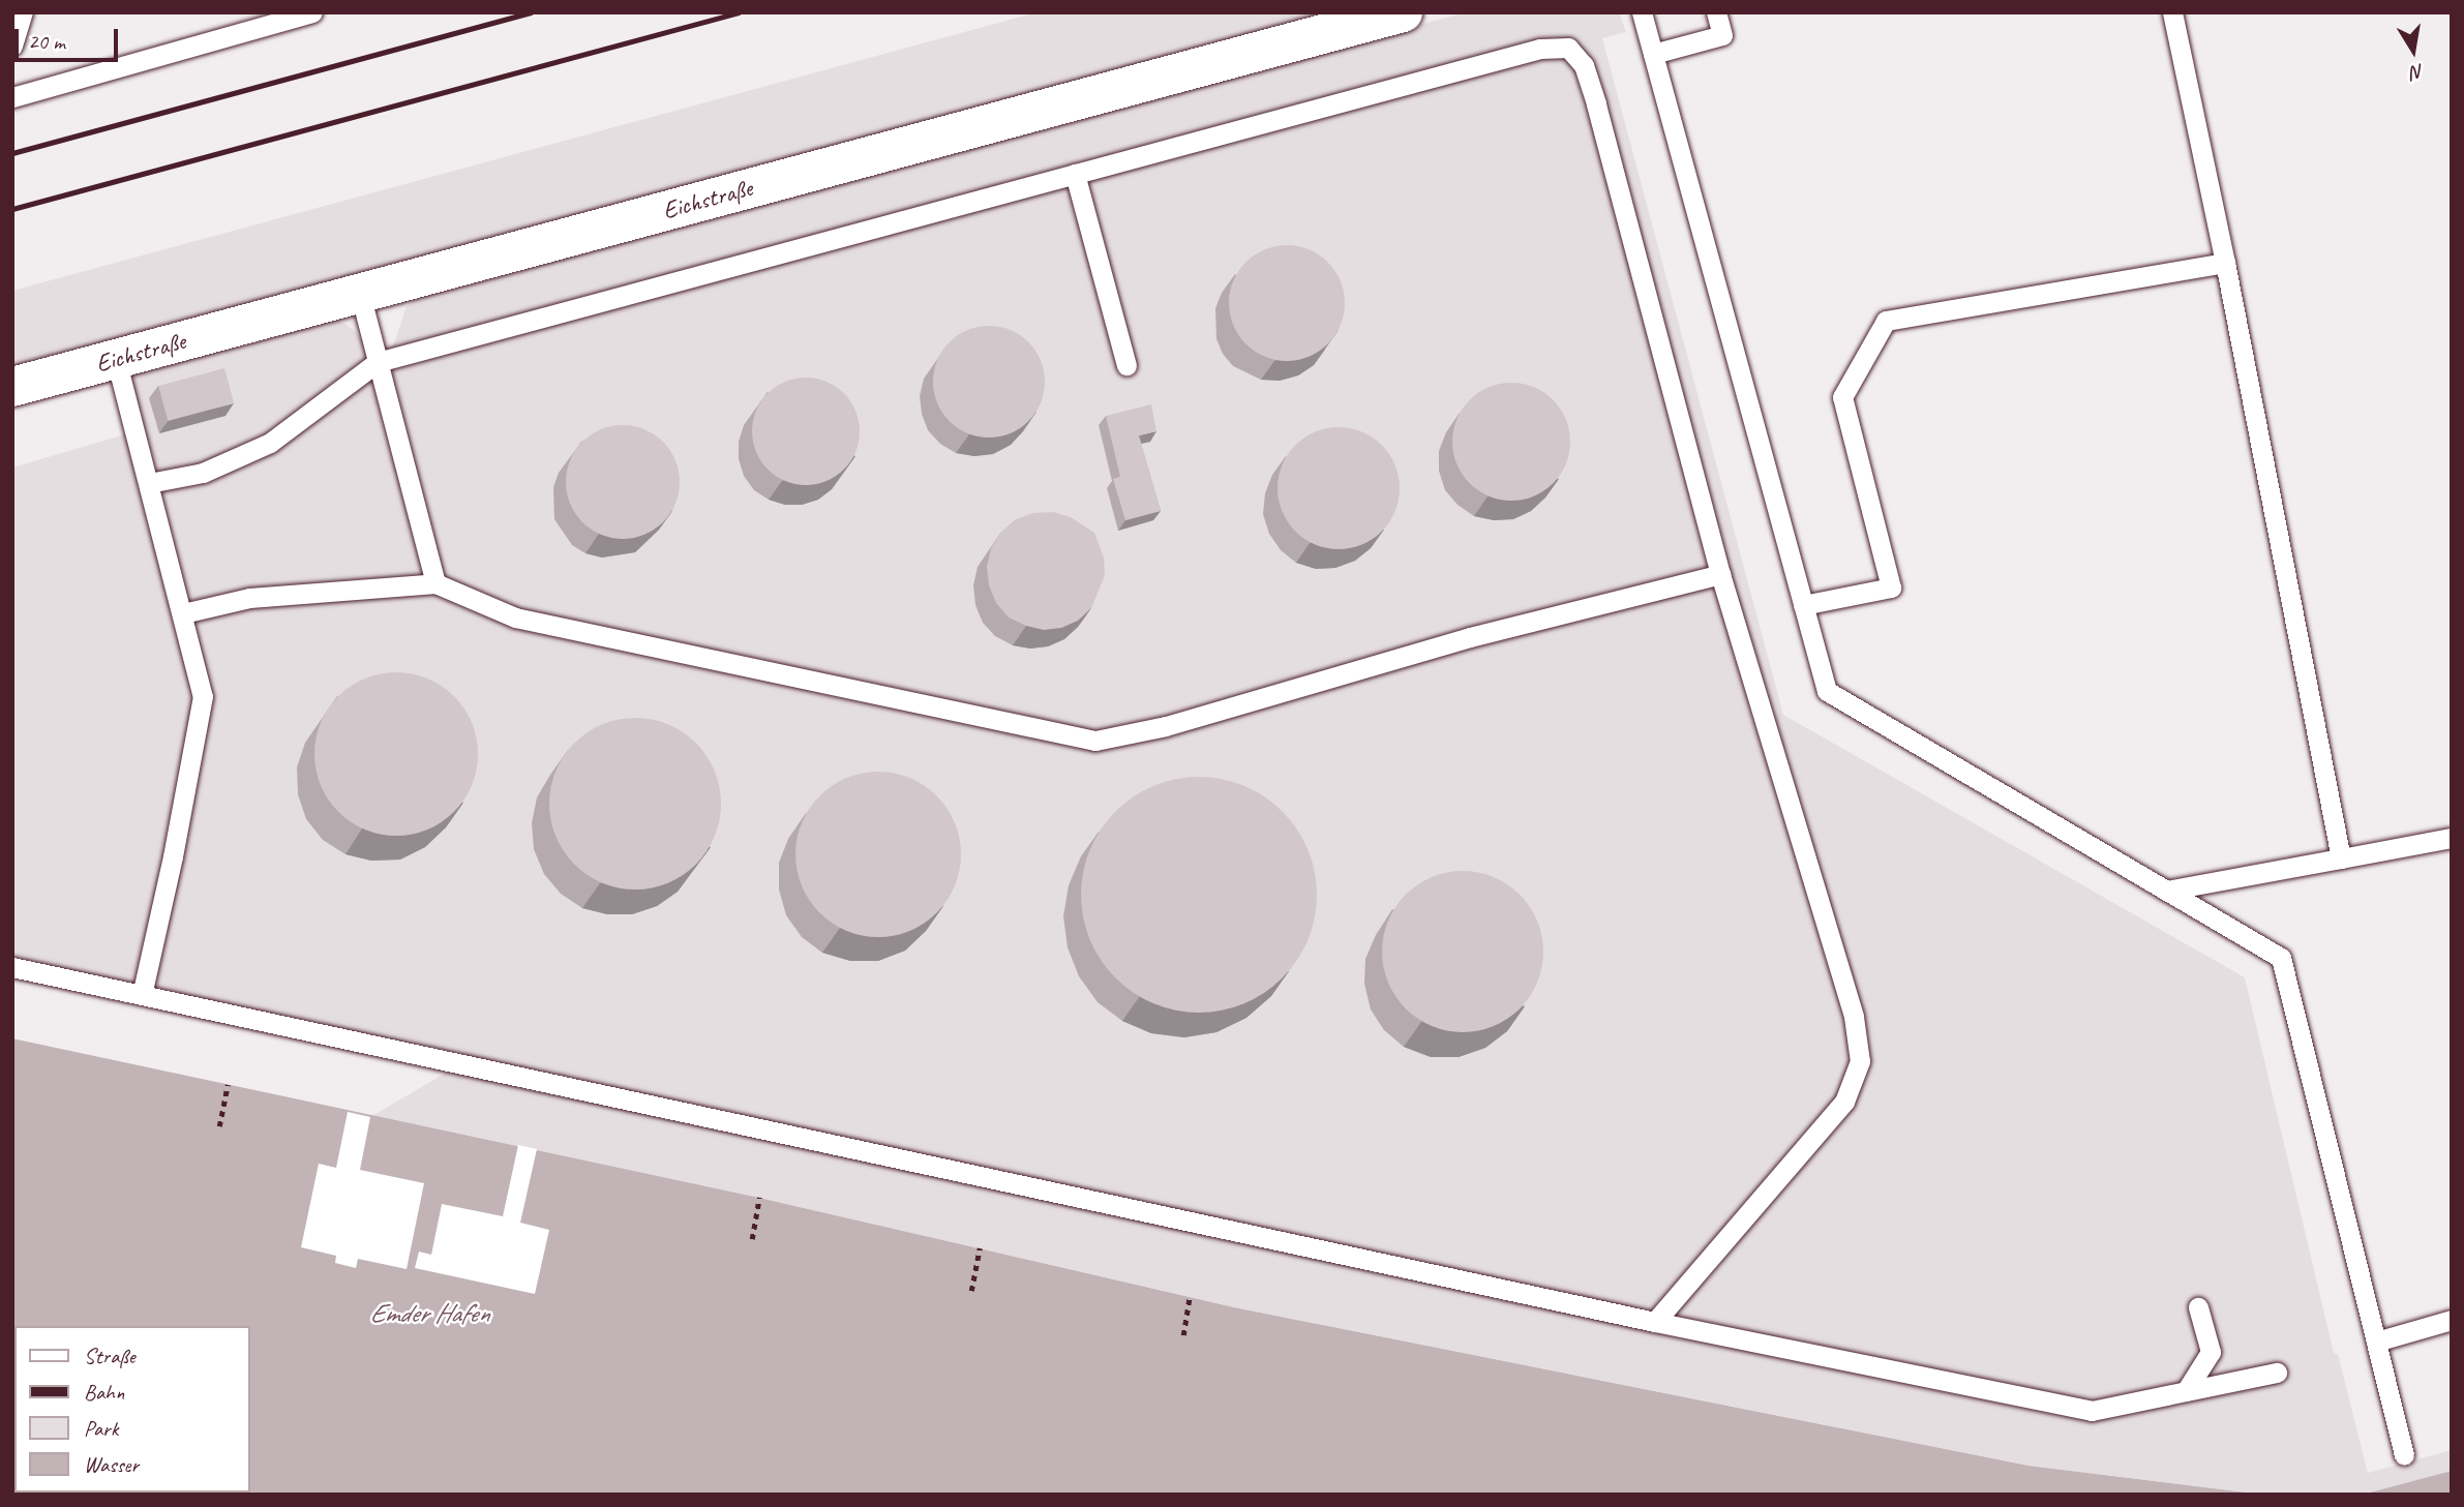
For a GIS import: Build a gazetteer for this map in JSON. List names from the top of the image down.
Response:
{
  "streets": {
    "street": ["Eichstraße"]
  },
  "water": ["Emder Hafen"],
  "legend": [
    "Straße",
    "Bahn",
    "Park",
    "Wasser"
  ],
  "scale_bar": "20 m",
  "north": "bottom"
}
